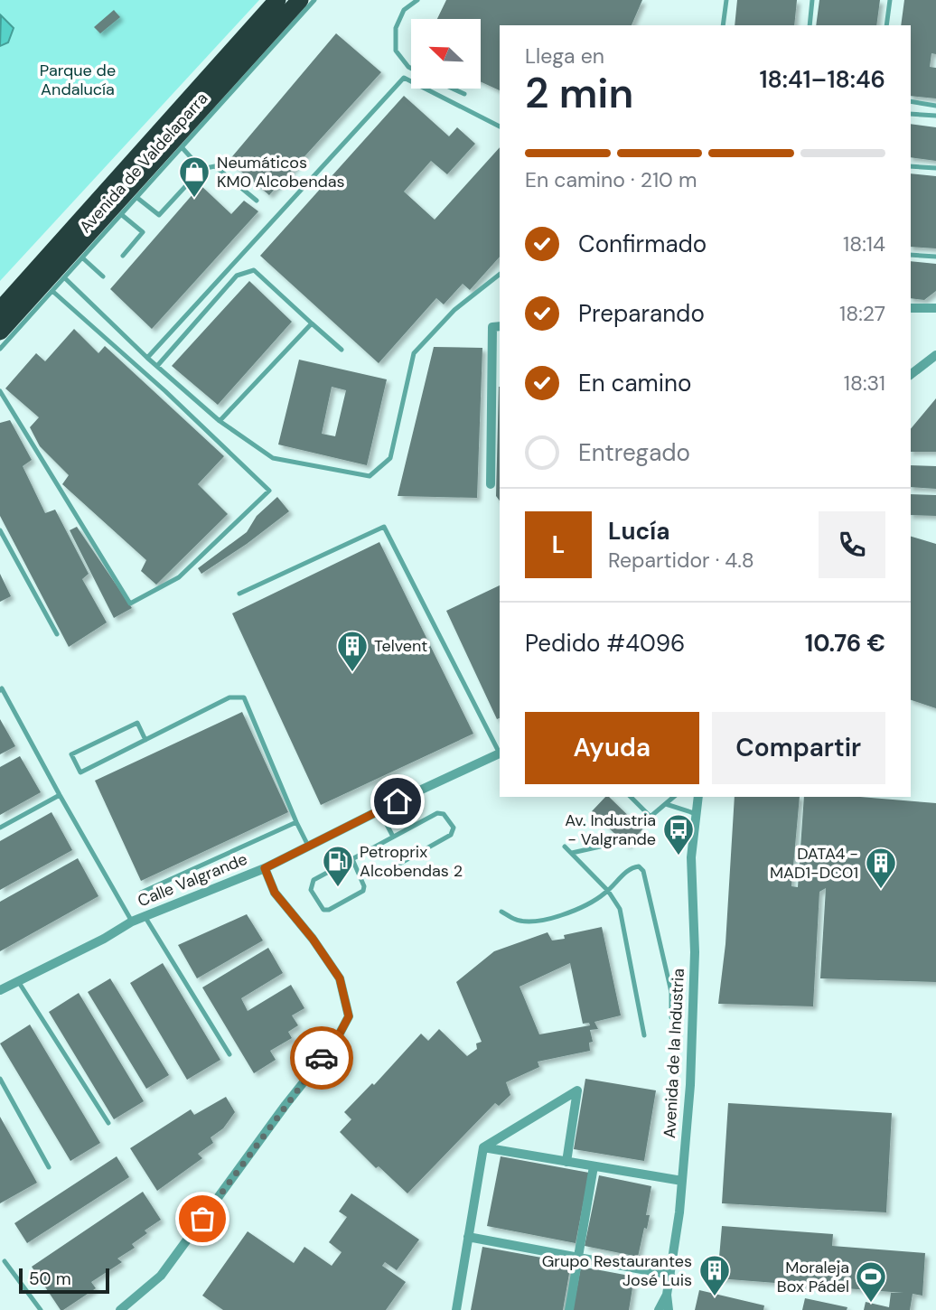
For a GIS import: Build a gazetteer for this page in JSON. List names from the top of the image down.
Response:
{
  "streets": {
    "highway": ["Avenida de Valdelaparra"],
    "street": ["Calle Valgrande", "Avenida de la Industria"]
  },
  "parks": ["Parque de Andalucía"],
  "places": {
    "shop": ["Neumáticos KM0 Alcobendas"],
    "building": ["Telvent", "DATA4 - MAD1-DC01", "Grupo Restaurantes José Luis"],
    "bus stop": ["Av. Industria - Valgrande"],
    "fuel station": ["Petroprix Alcobendas 2"],
    "sports": ["Moraleja Box Pádel"]
  },
  "scale_bar": "50 m",
  "north": "top left",
  "page": {
    "heading": ["2 min", "Llega en", "18:41–18:46"],
    "panel": [
      "Lucía",
      "Repartidor · 4.8",
      "Pedido #4096",
      "10.76 €"
    ],
    "bar": "En camino · 210 m",
    "list": [
      ["Confirmado", "18:14"],
      ["Preparando", "18:27"],
      ["En camino", "18:31"],
      "Entregado"
    ],
    "round": "L",
    "buttons": ["Ayuda", "Compartir"],
    "scale": "50 m"
  }
}
